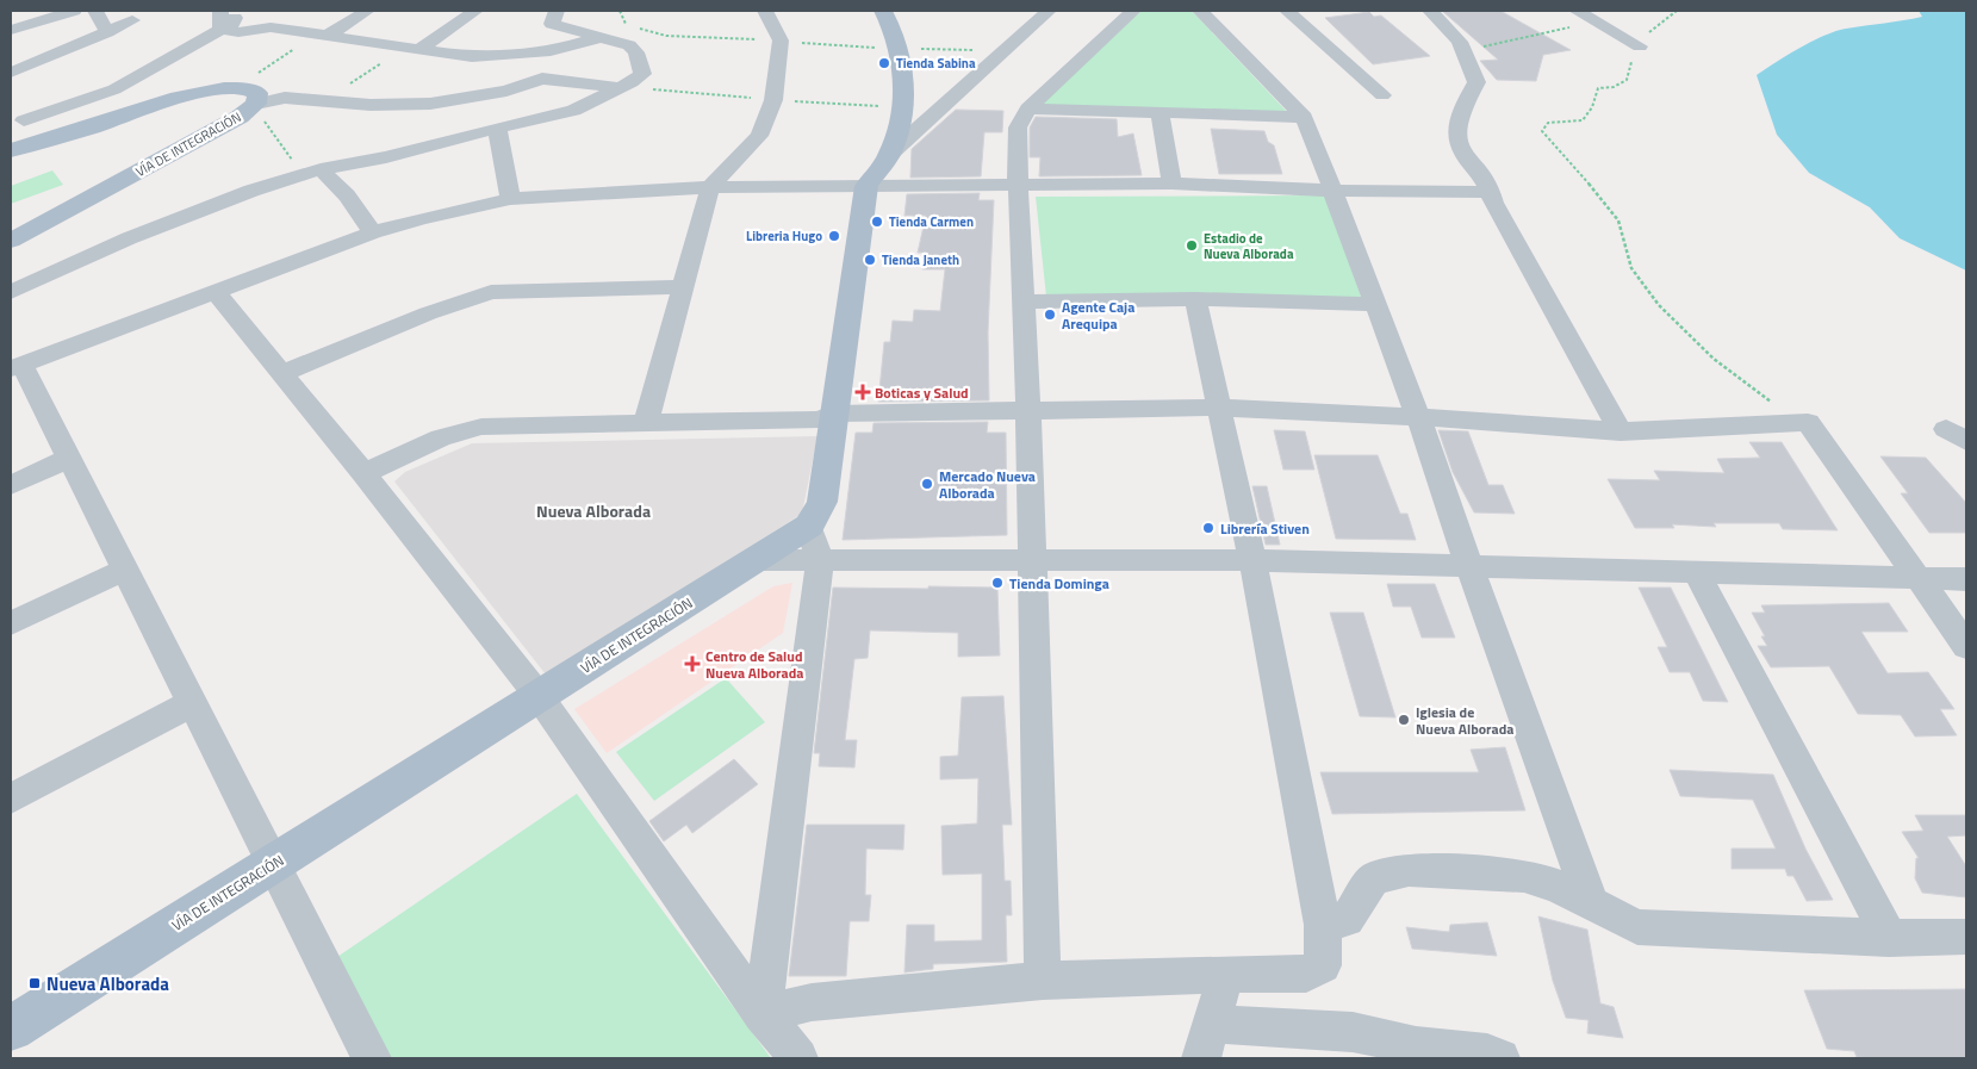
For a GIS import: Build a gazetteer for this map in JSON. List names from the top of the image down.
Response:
{
  "streets": {
    "main road": ["VÍA DE INTEGRACIÓN"]
  },
  "districts": ["Nueva Alborada"],
  "places": {
    "other": [
      "Tienda Sabina",
      "Tienda Carmen",
      "Libreria Hugo",
      "Estadio de Nueva Alborada",
      "Tienda Janeth",
      "Agente Caja Arequipa",
      "Mercado Nueva Alborada",
      "Librería Stiven",
      "Tienda Dominga",
      "Iglesia de Nueva Alborada"
    ],
    "health": ["Boticas y Salud", "Centro de Salud Nueva Alborada"],
    "transit": ["Nueva Alborada"]
  }
}
